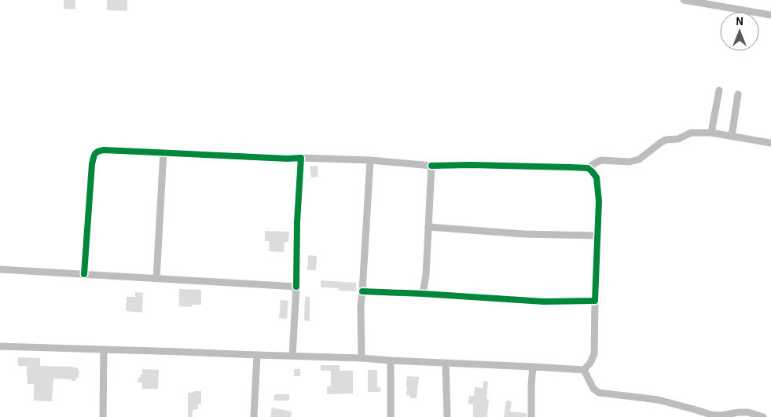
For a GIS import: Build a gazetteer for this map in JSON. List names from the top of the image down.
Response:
{
  "north": "top"
}
